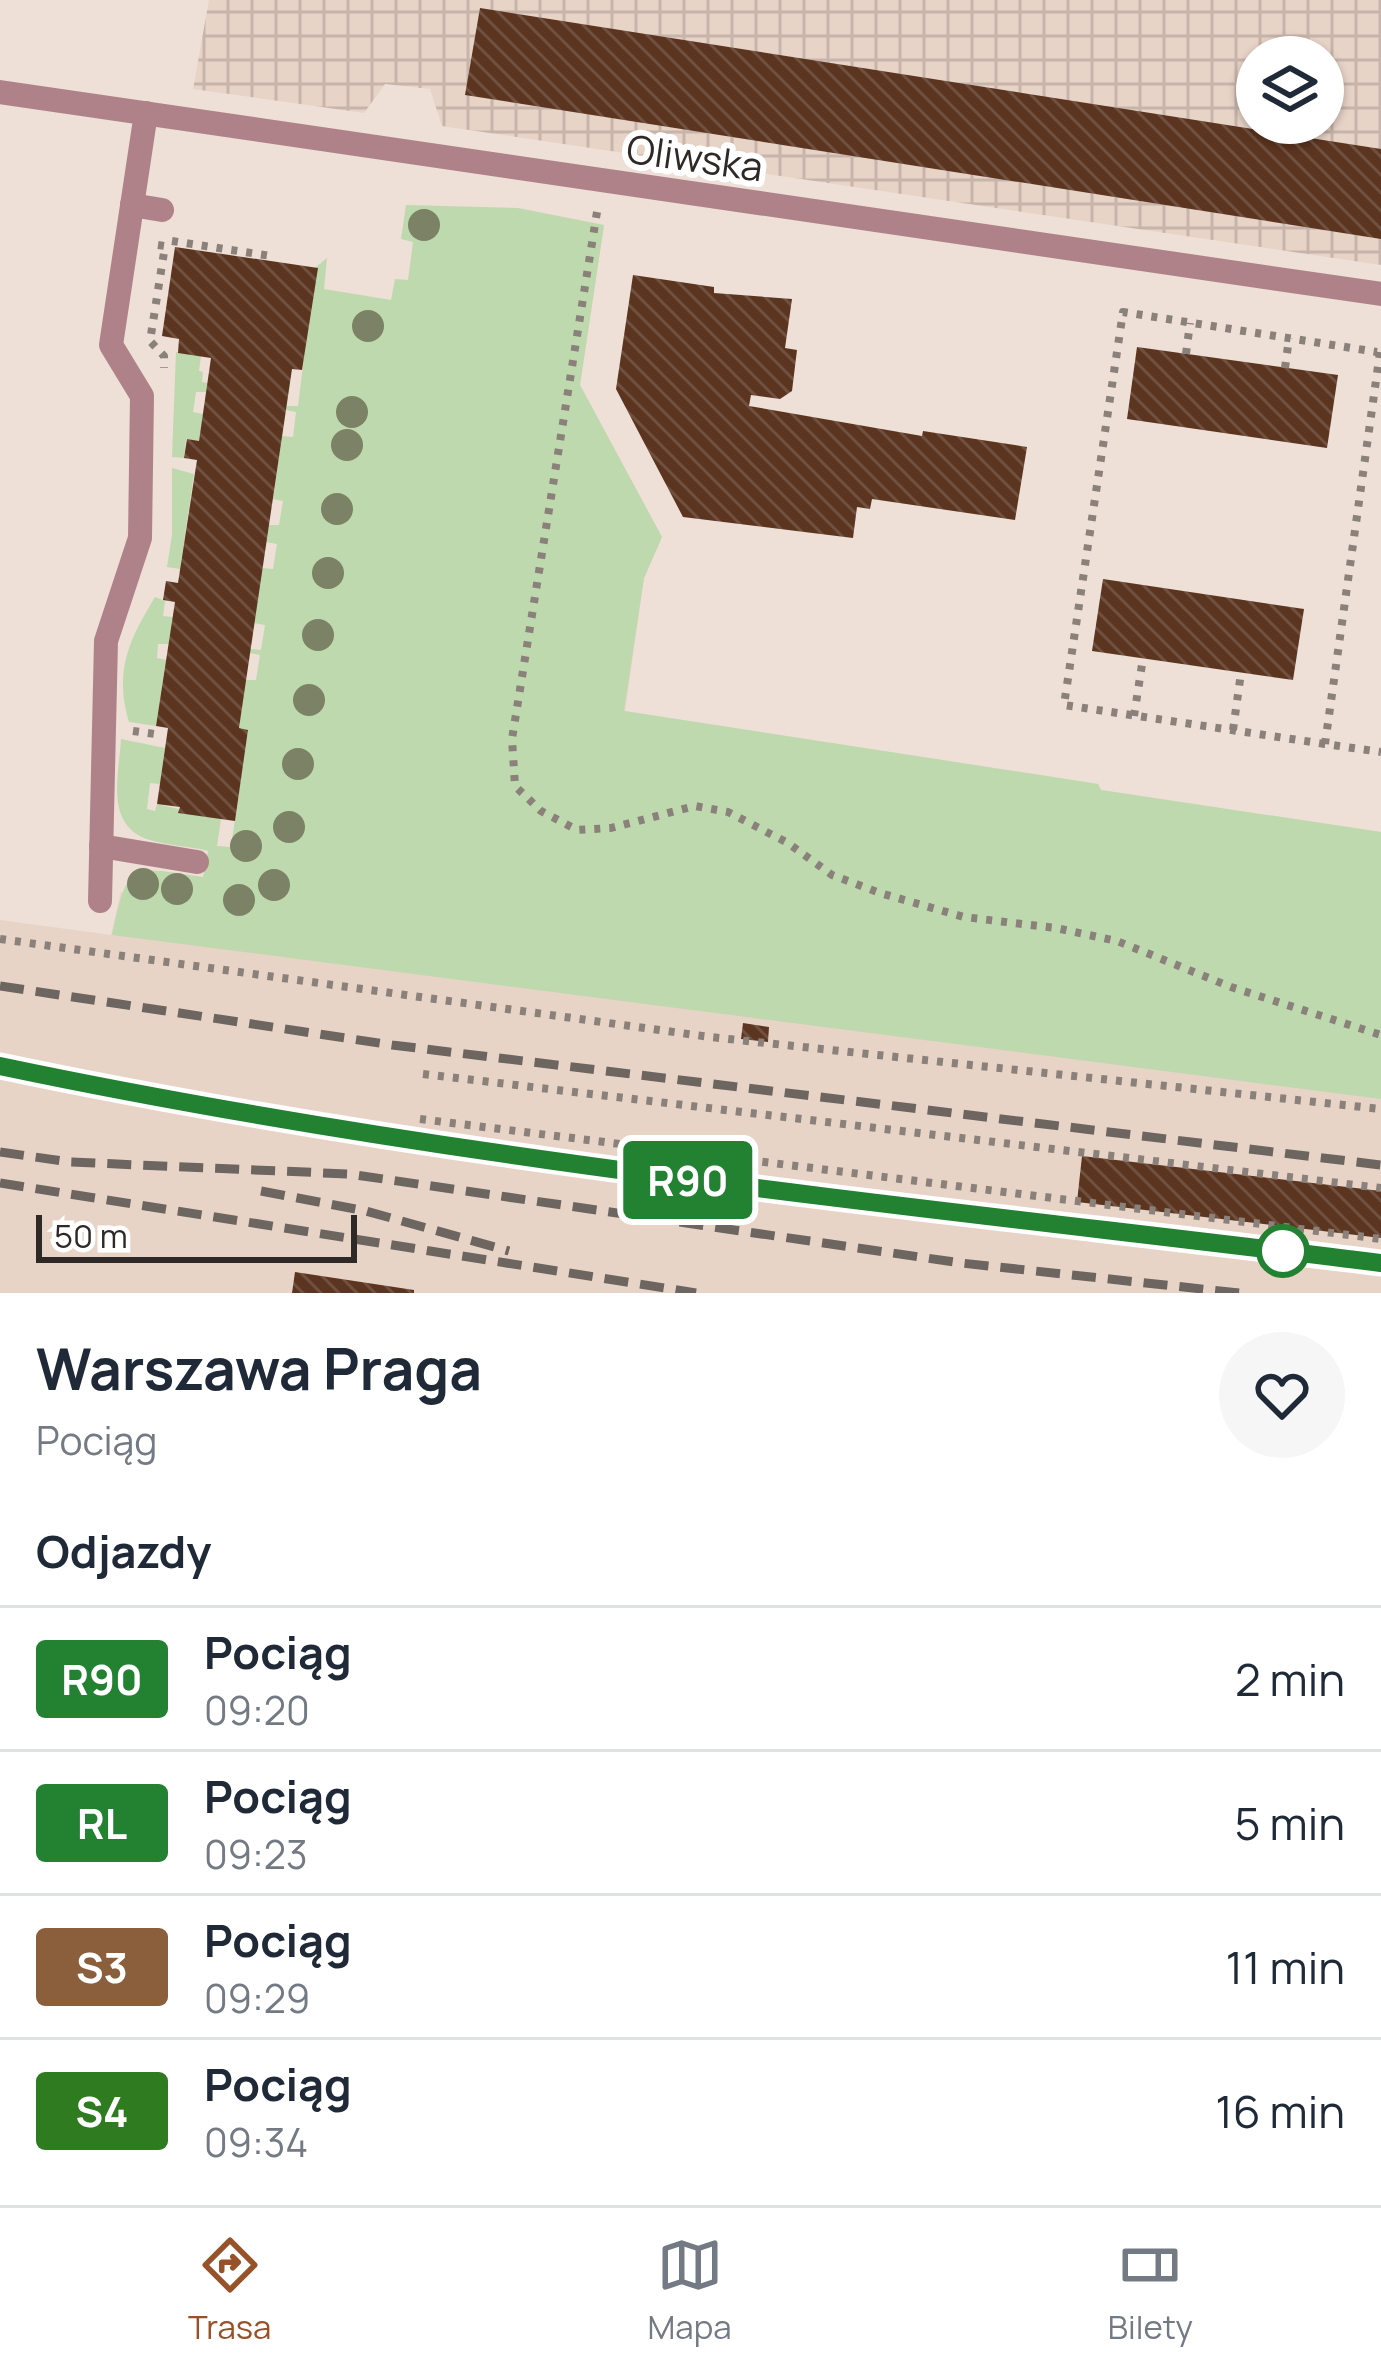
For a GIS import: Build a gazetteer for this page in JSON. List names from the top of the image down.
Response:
{
  "streets": {
    "street": ["Oliwska"]
  },
  "scale_bar": "50 m",
  "page": {
    "on_map": "R90",
    "scale": "50 m",
    "heading": [
      ["Warszawa Praga", "Pociąg"],
      "Odjazdy"
    ],
    "list": [
      {
        "mark": "R90",
        "name": "Pociąg",
        "note": "09:20",
        "value": "2 min"
      },
      {
        "mark": "RL",
        "name": "Pociąg",
        "note": "09:23",
        "value": "5 min"
      },
      {
        "mark": "S3",
        "name": "Pociąg",
        "note": "09:29",
        "value": "11 min"
      },
      {
        "mark": "S4",
        "name": "Pociąg",
        "note": "09:34",
        "value": "16 min"
      }
    ],
    "tabs": ["Trasa", "Mapa", "Bilety"]
  }
}
